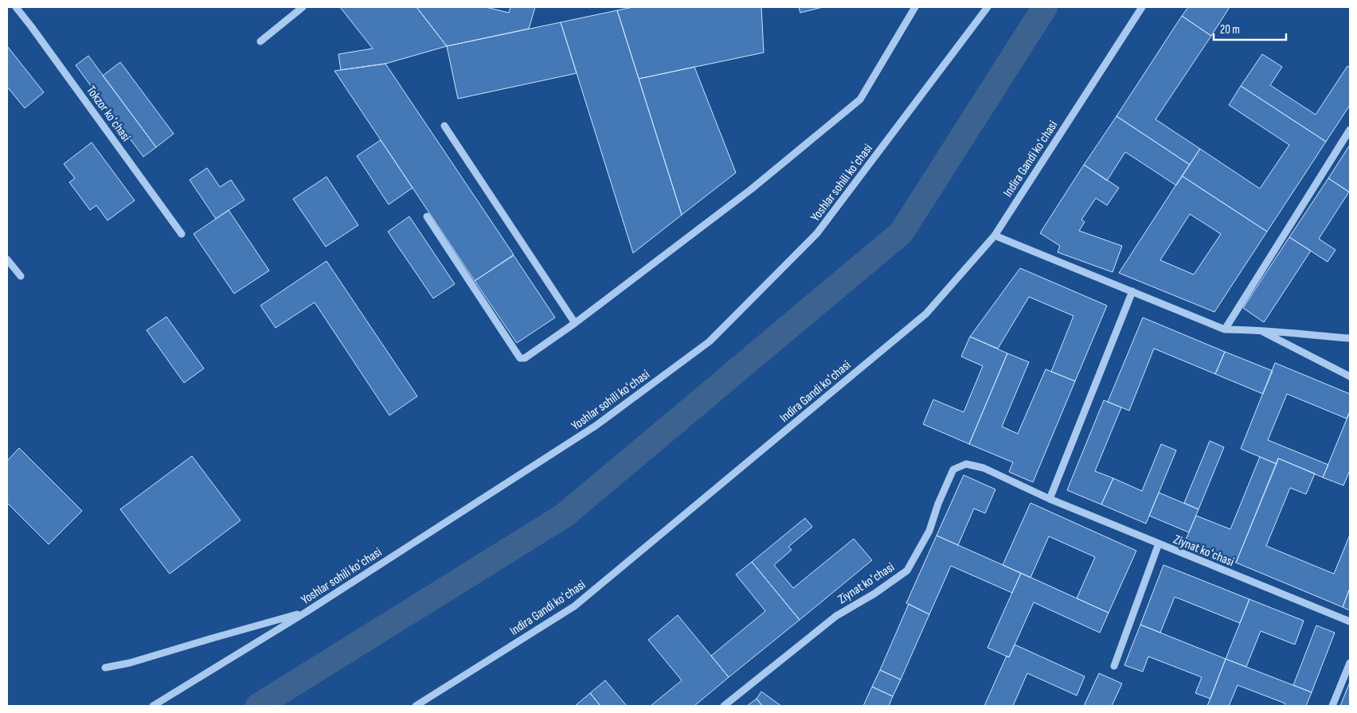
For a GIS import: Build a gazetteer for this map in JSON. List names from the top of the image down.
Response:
{
  "streets": {
    "street": [
      "Tokzor koʻchasi",
      "Indira Gandi koʻchasi",
      "Yoshlar sohili koʻchasi",
      "Ziynat koʻchasi"
    ]
  },
  "scale_bar": "20 m"
}
